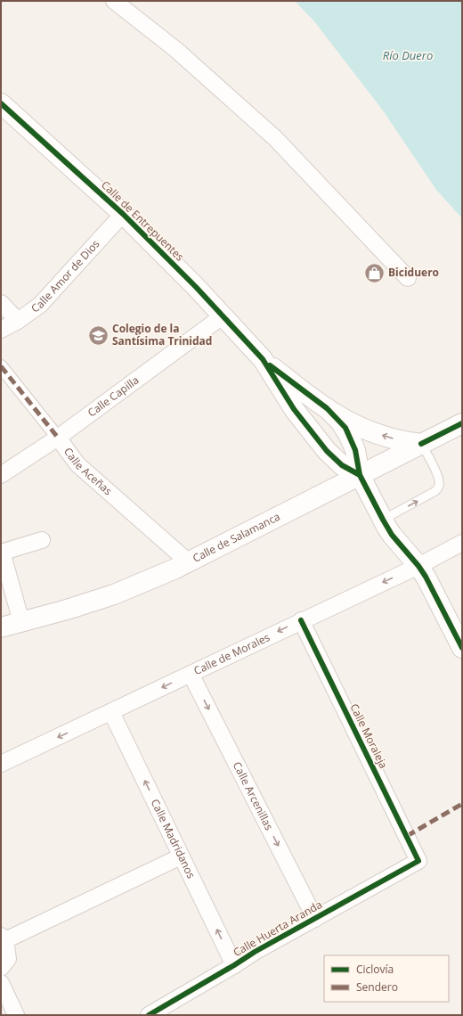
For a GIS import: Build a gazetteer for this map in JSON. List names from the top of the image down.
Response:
{
  "streets": {
    "street": [
      "Calle de Entrepuentes",
      "Calle Amor de Dios",
      "Calle Capilla",
      "Calle Aceñas",
      "Calle de Salamanca",
      "Calle de Morales",
      "Calle Moraleja",
      "Calle Arcenillas",
      "Calle Madridanos",
      "Calle Huerta Aranda"
    ]
  },
  "crossings": [
    ["Calle de Entrepuentes", "Calle Amor de Dios"],
    ["Calle de Entrepuentes", "Calle Capilla"],
    ["Calle de Entrepuentes", "Calle de Salamanca"],
    ["Calle Capilla", "Calle Aceñas"],
    ["Calle Aceñas", "Calle de Salamanca"],
    ["Calle de Morales", "Calle Moraleja"],
    ["Calle de Morales", "Calle Arcenillas"],
    ["Calle de Morales", "Calle Madridanos"],
    ["Calle Moraleja", "Calle Huerta Aranda"],
    ["Calle Arcenillas", "Calle Huerta Aranda"],
    ["Calle Madridanos", "Calle Huerta Aranda"]
  ],
  "one_way": ["Calle de Morales", "Calle Arcenillas", "Calle Madridanos"],
  "water": ["Río Duero"],
  "places": {
    "shop": ["Biciduero"],
    "school or university": ["Colegio de la Santísima Trinidad"]
  },
  "legend": ["Ciclovía", "Sendero"]
}
